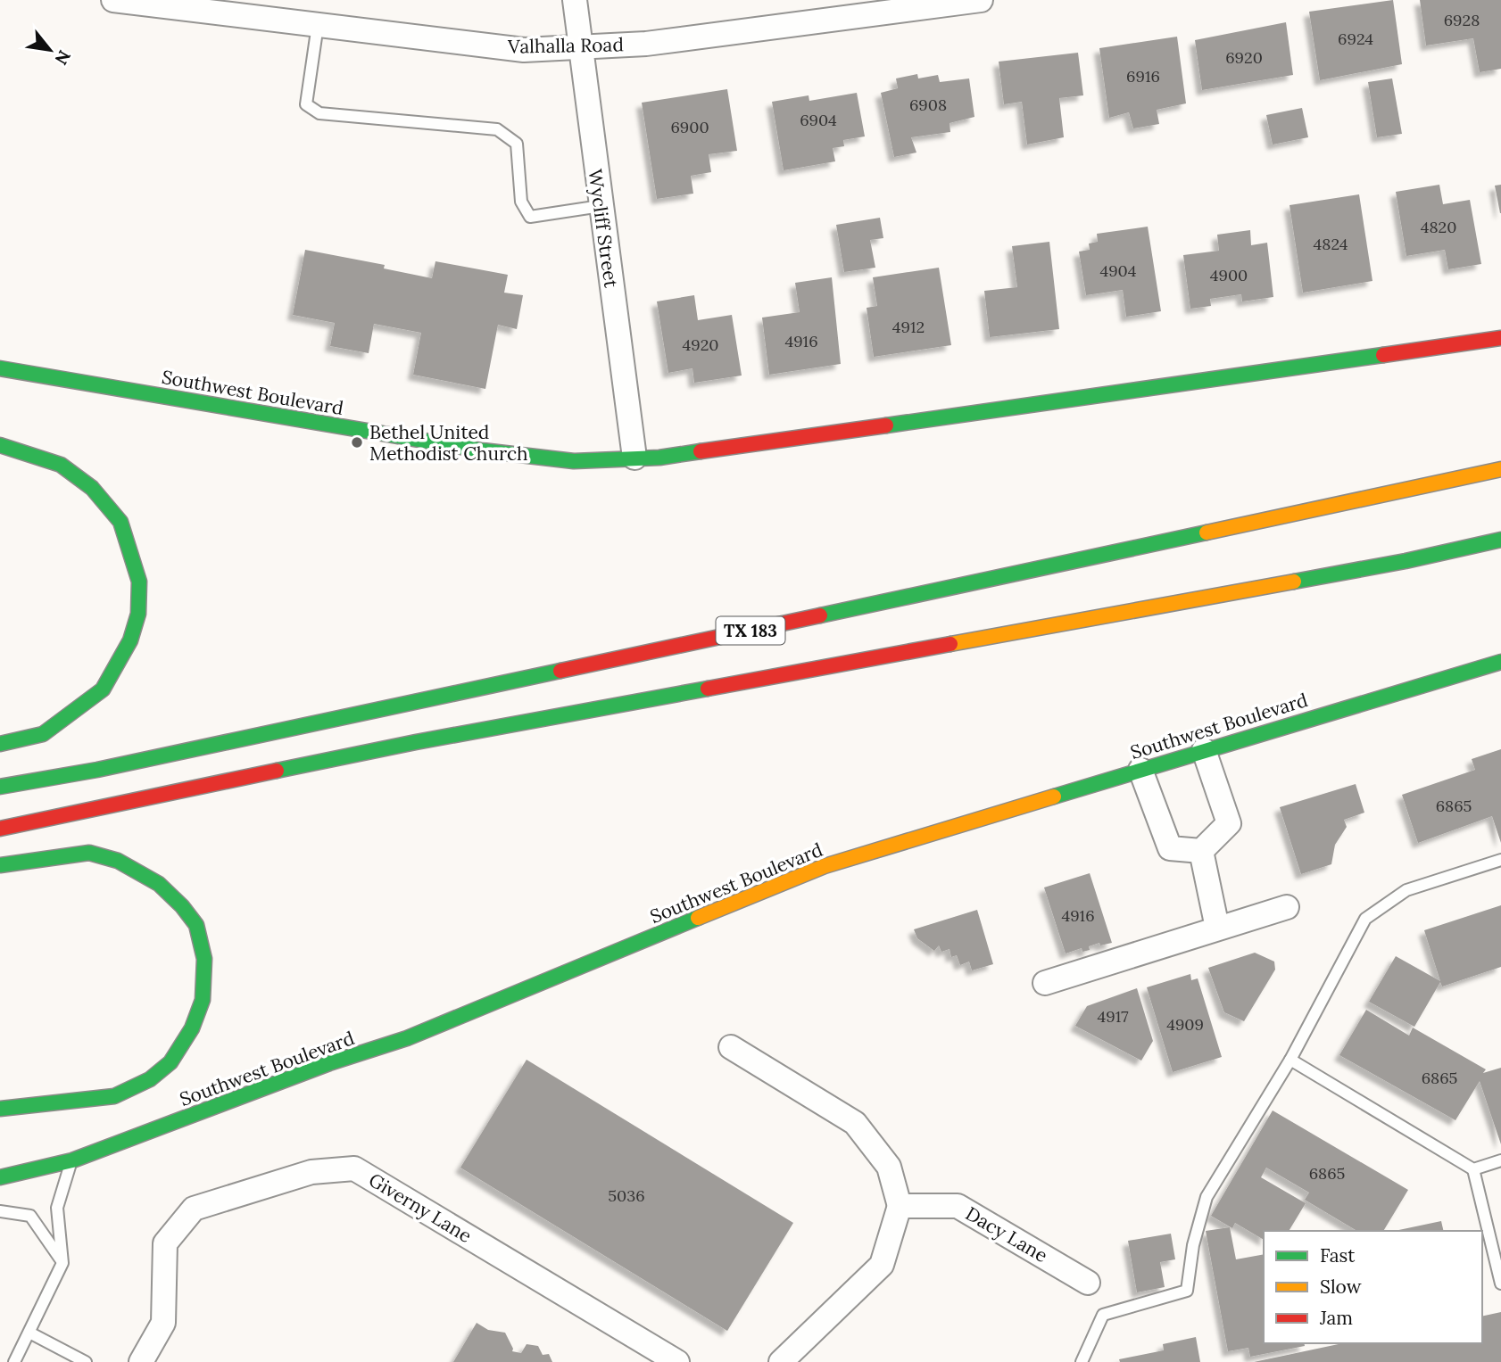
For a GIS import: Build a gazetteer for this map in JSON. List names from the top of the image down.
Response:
{
  "streets": {
    "main road": ["Southwest Boulevard", "TX 183"],
    "street": [
      "Valhalla Road",
      "Wycliff Street",
      "Giverny Lane",
      "Dacy Lane"
    ]
  },
  "crossings": [
    ["Valhalla Road", "Wycliff Street"],
    ["Wycliff Street", "Southwest Boulevard"]
  ],
  "places": ["Bethel United Methodist Church"],
  "house_numbers": [
    "6928",
    "6924",
    "6920",
    "6916",
    "6908",
    "6904",
    "6900",
    "4820",
    "4824",
    "4904",
    "4900",
    "4912",
    "4916",
    "4920",
    "6865",
    "4916",
    "4917",
    "4909",
    "6865",
    "6865",
    "5036"
  ],
  "legend": ["Fast", "Slow", "Jam"],
  "north": "bottom right"
}
